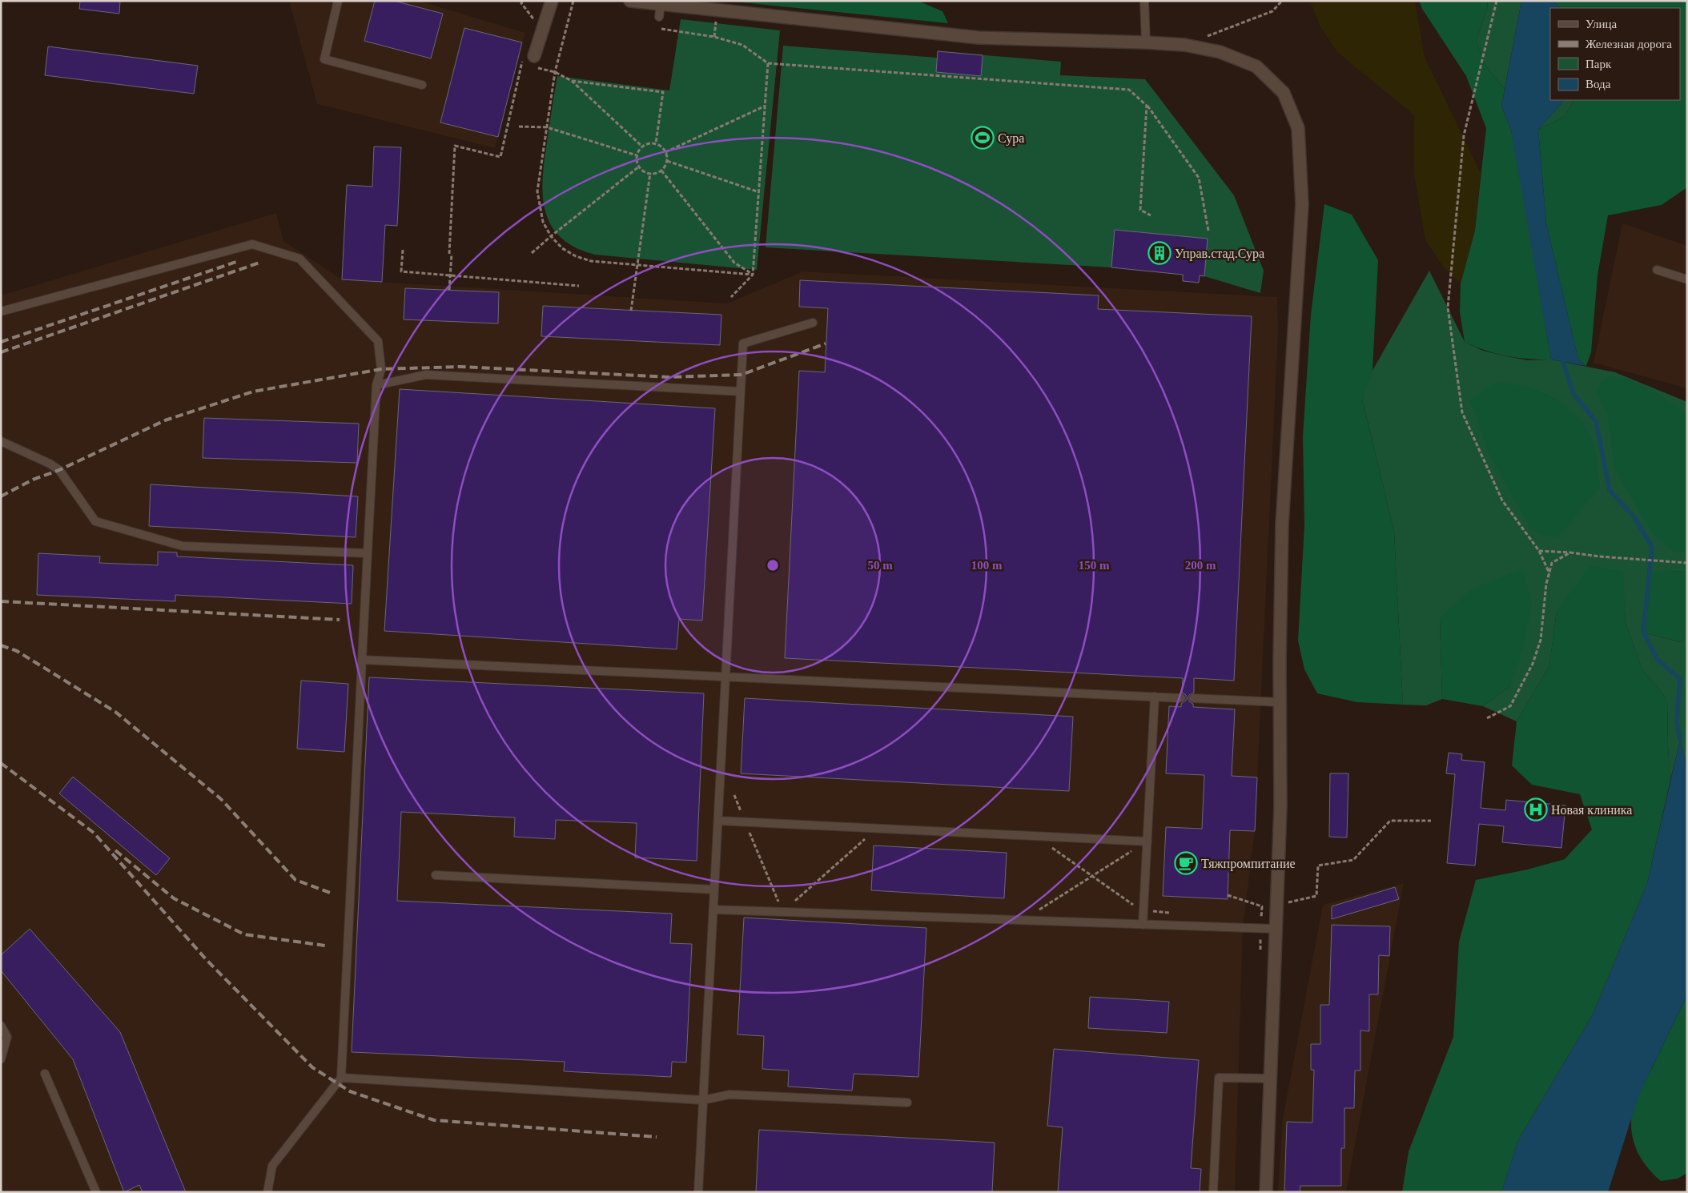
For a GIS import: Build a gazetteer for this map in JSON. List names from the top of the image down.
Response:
{
  "places": {
    "sports": ["Сура"],
    "building": ["Управ.стад.Сура"],
    "hospital": ["Новая клиника"],
    "cafe": ["Тяжпромпитание"]
  },
  "legend": [
    "Улица",
    "Железная дорога",
    "Парк",
    "Вода"
  ],
  "rings": [
    "50 m",
    "100 m",
    "150 m",
    "200 m"
  ]
}
